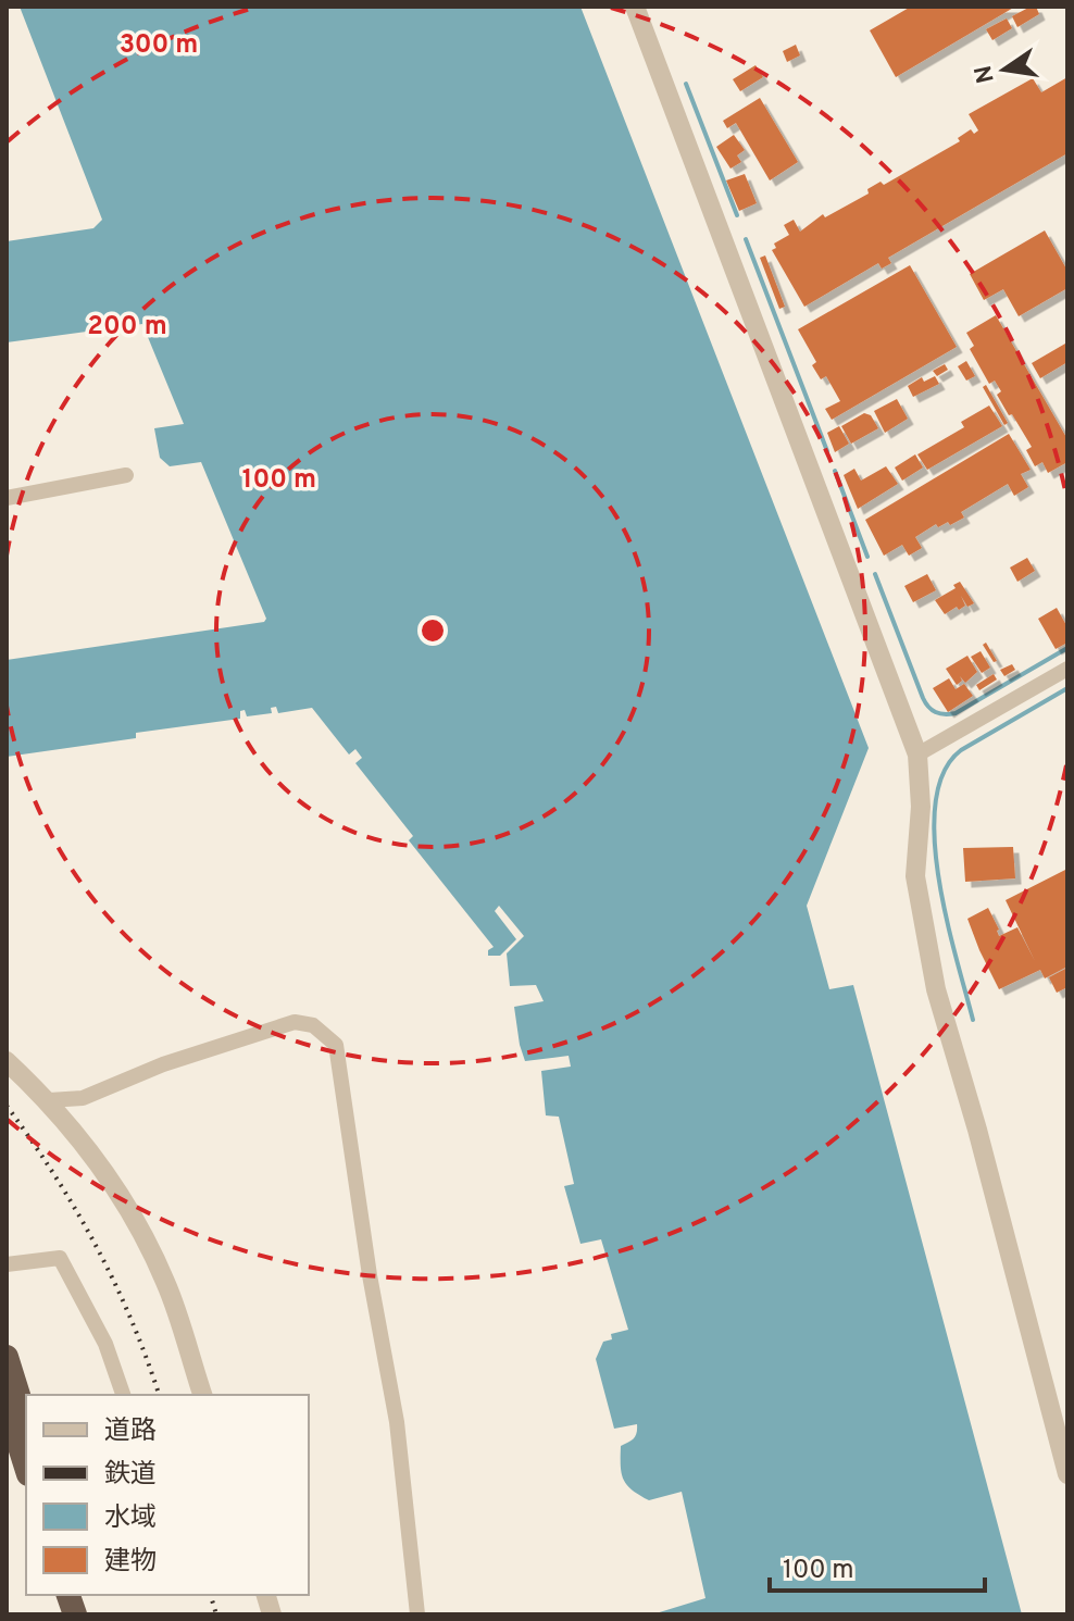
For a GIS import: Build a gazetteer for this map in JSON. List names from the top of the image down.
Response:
{
  "legend": [
    "道路",
    "鉄道",
    "水域",
    "建物"
  ],
  "scale_bar": "100 m",
  "north": "left",
  "rings": ["300 m", "200 m", "100 m"]
}
